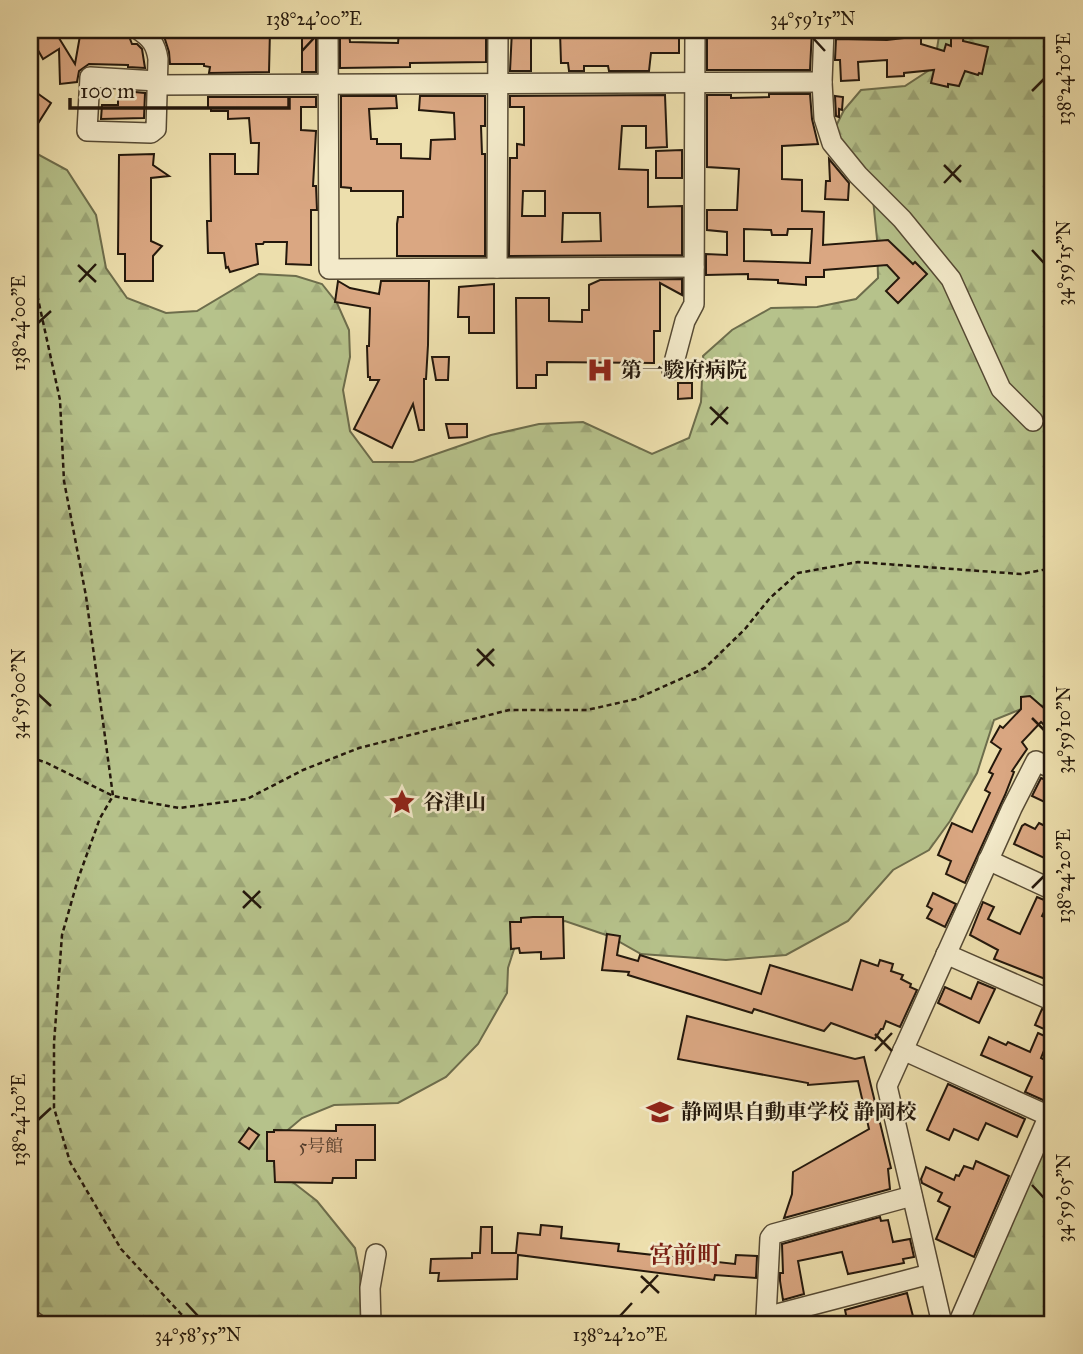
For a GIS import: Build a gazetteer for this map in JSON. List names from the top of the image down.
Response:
{
  "districts": ["宮前町"],
  "places": {
    "hospital": ["第一駿府病院"],
    "place": ["谷津山"],
    "school or university": ["静岡県自動車学校 静岡校"]
  },
  "house_numbers": ["5号館"],
  "scale_bar": "100 m",
  "coordinates": [
    "138°24'00\"E",
    "34°59'15\"N",
    "138°24'10\"E",
    "34°59'00\"N",
    "34°59'10\"N",
    "138°24'20\"E",
    "34°59'05\"N",
    "34°58'55\"N"
  ]
}
